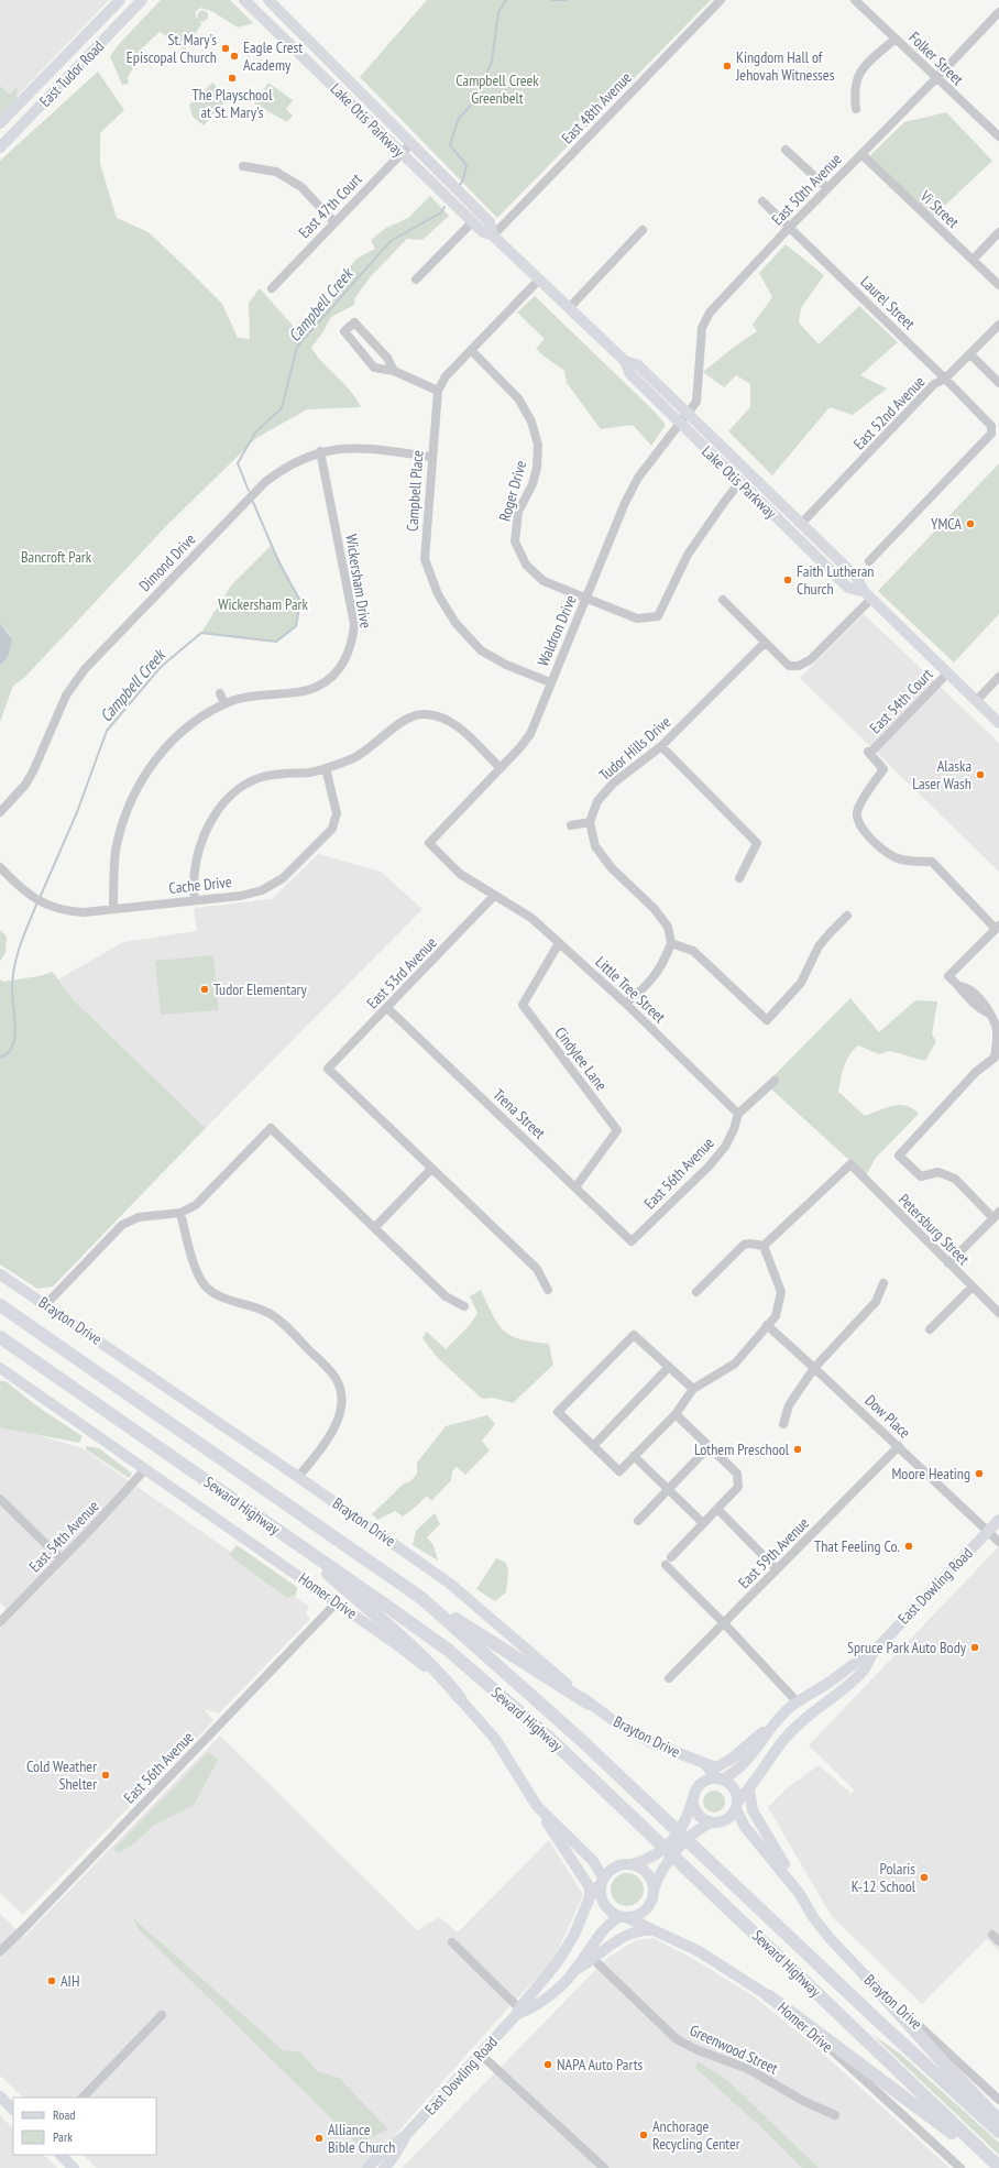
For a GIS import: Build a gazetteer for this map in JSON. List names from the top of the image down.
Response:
{
  "streets": {
    "highway": ["Seward Highway"],
    "main road": [
      "East Tudor Road",
      "Lake Otis Parkway",
      "Brayton Drive",
      "East Dowling Road",
      "Homer Drive"
    ],
    "street": [
      "Folker Street",
      "East 48th Avenue",
      "East 50th Avenue",
      "East 47th Court",
      "Vi Street",
      "Laurel Street",
      "East 52nd Avenue",
      "Campbell Place",
      "Roger Drive",
      "Dimond Drive",
      "Wickersham Drive",
      "Waldron Drive",
      "East 54th Court",
      "Tudor Hills Drive",
      "Cache Drive",
      "East 53rd Avenue",
      "Little Tree Street",
      "Cindylee Lane",
      "Trena Street",
      "East 56th Avenue",
      "Petersburg Street",
      "Dow Place",
      "East 54th Avenue",
      "East 59th Avenue",
      "Greenwood Street"
    ]
  },
  "crossings": [
    ["Folker Street", "East 50th Avenue"],
    ["East 48th Avenue", "Lake Otis Parkway"],
    ["Lake Otis Parkway", "East 50th Avenue"],
    ["Lake Otis Parkway", "East 47th Court"],
    ["Lake Otis Parkway", "East 52nd Avenue"],
    ["Lake Otis Parkway", "Campbell Place"],
    ["Lake Otis Parkway", "Roger Drive"],
    ["Lake Otis Parkway", "Waldron Drive"],
    ["Lake Otis Parkway", "East 54th Court"],
    ["East 50th Avenue", "Vi Street"],
    ["East 50th Avenue", "Laurel Street"],
    ["East 50th Avenue", "Waldron Drive"],
    ["Laurel Street", "East 52nd Avenue"],
    ["Campbell Place", "Roger Drive"],
    ["Campbell Place", "Dimond Drive"],
    ["Campbell Place", "Waldron Drive"],
    ["Roger Drive", "Waldron Drive"],
    ["Dimond Drive", "Wickersham Drive"],
    ["Wickersham Drive", "Cache Drive"],
    ["Waldron Drive", "Little Tree Street"],
    ["East 53rd Avenue", "Little Tree Street"],
    ["East 53rd Avenue", "Trena Street"],
    ["Little Tree Street", "Cindylee Lane"],
    ["Little Tree Street", "East 56th Avenue"],
    ["Cindylee Lane", "Trena Street"],
    ["Trena Street", "East 56th Avenue"],
    ["East 56th Avenue", "Homer Drive"],
    ["Brayton Drive", "East Dowling Road"],
    ["Dow Place", "East 59th Avenue"],
    ["Dow Place", "East Dowling Road"],
    ["East 54th Avenue", "Homer Drive"],
    ["East Dowling Road", "Homer Drive"]
  ],
  "water": ["Campbell Creek"],
  "parks": ["Campbell Creek Greenbelt", "Bancroft Park", "Wickersham Park"],
  "places": [
    "St. Mary's Episcopal Church",
    "Eagle Crest Academy",
    "Kingdom Hall of Jehovah Witnesses",
    "The Playschool at St. Mary's",
    "YMCA",
    "Faith Lutheran Church",
    "Alaska Laser Wash",
    "Tudor Elementary",
    "Lothem Preschool",
    "Moore Heating",
    "That Feeling Co.",
    "Spruce Park Auto Body",
    "Cold Weather Shelter",
    "Polaris K-12 School",
    "AIH",
    "NAPA Auto Parts",
    "Anchorage Recycling Center",
    "Alliance Bible Church"
  ],
  "legend": ["Road", "Park"]
}
